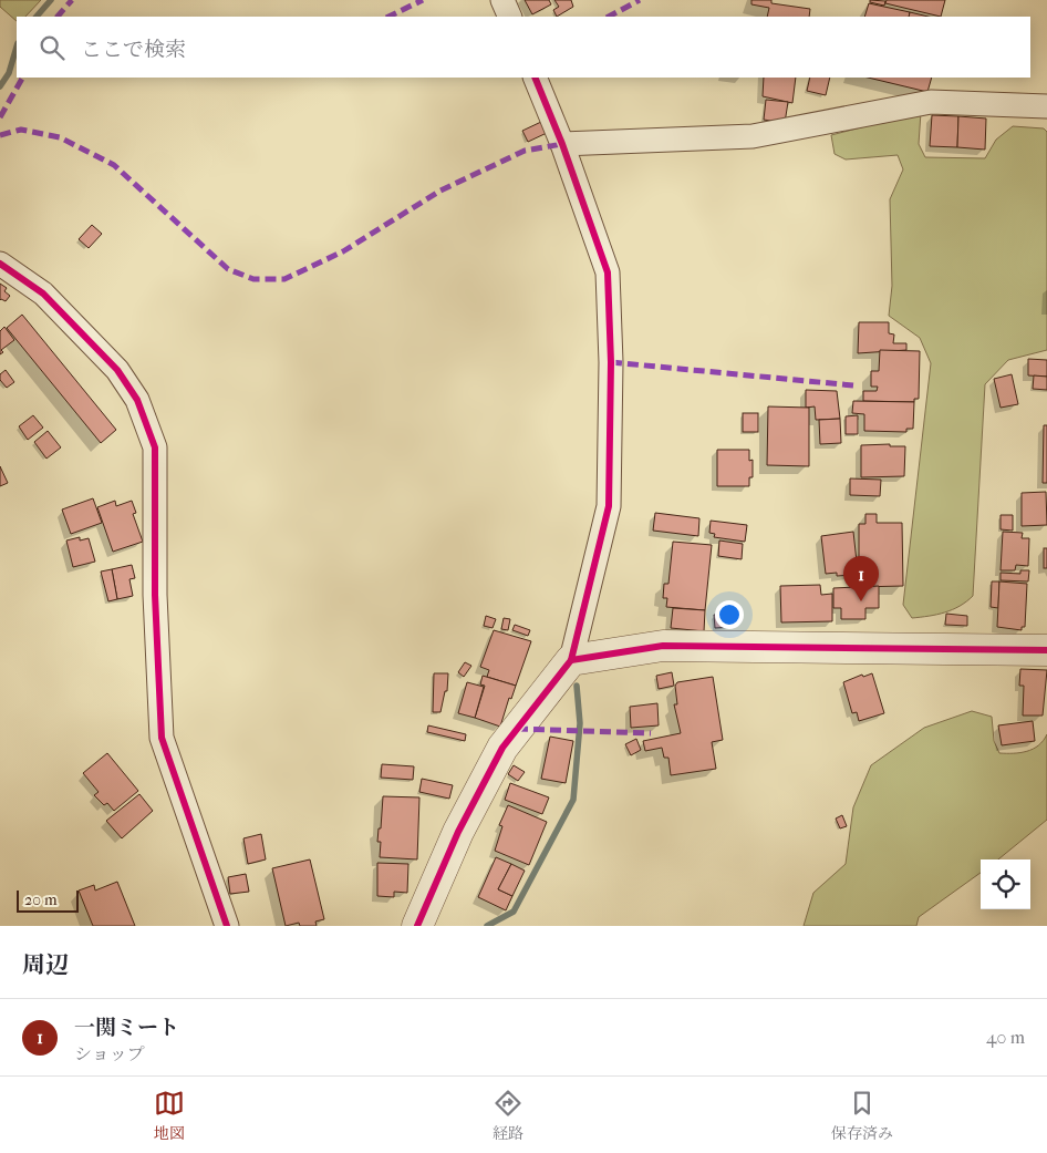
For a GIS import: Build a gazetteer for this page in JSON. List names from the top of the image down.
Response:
{
  "scale_bar": "20 m",
  "page": {
    "search": "ここで検索",
    "pins": "1",
    "scale": "20 m",
    "heading": "周辺",
    "list": [
      {
        "mark": "1",
        "name": "一関ミート",
        "note": "ショップ",
        "value": "40 m"
      }
    ],
    "nav": ["地図", "経路", "保存済み"]
  }
}
